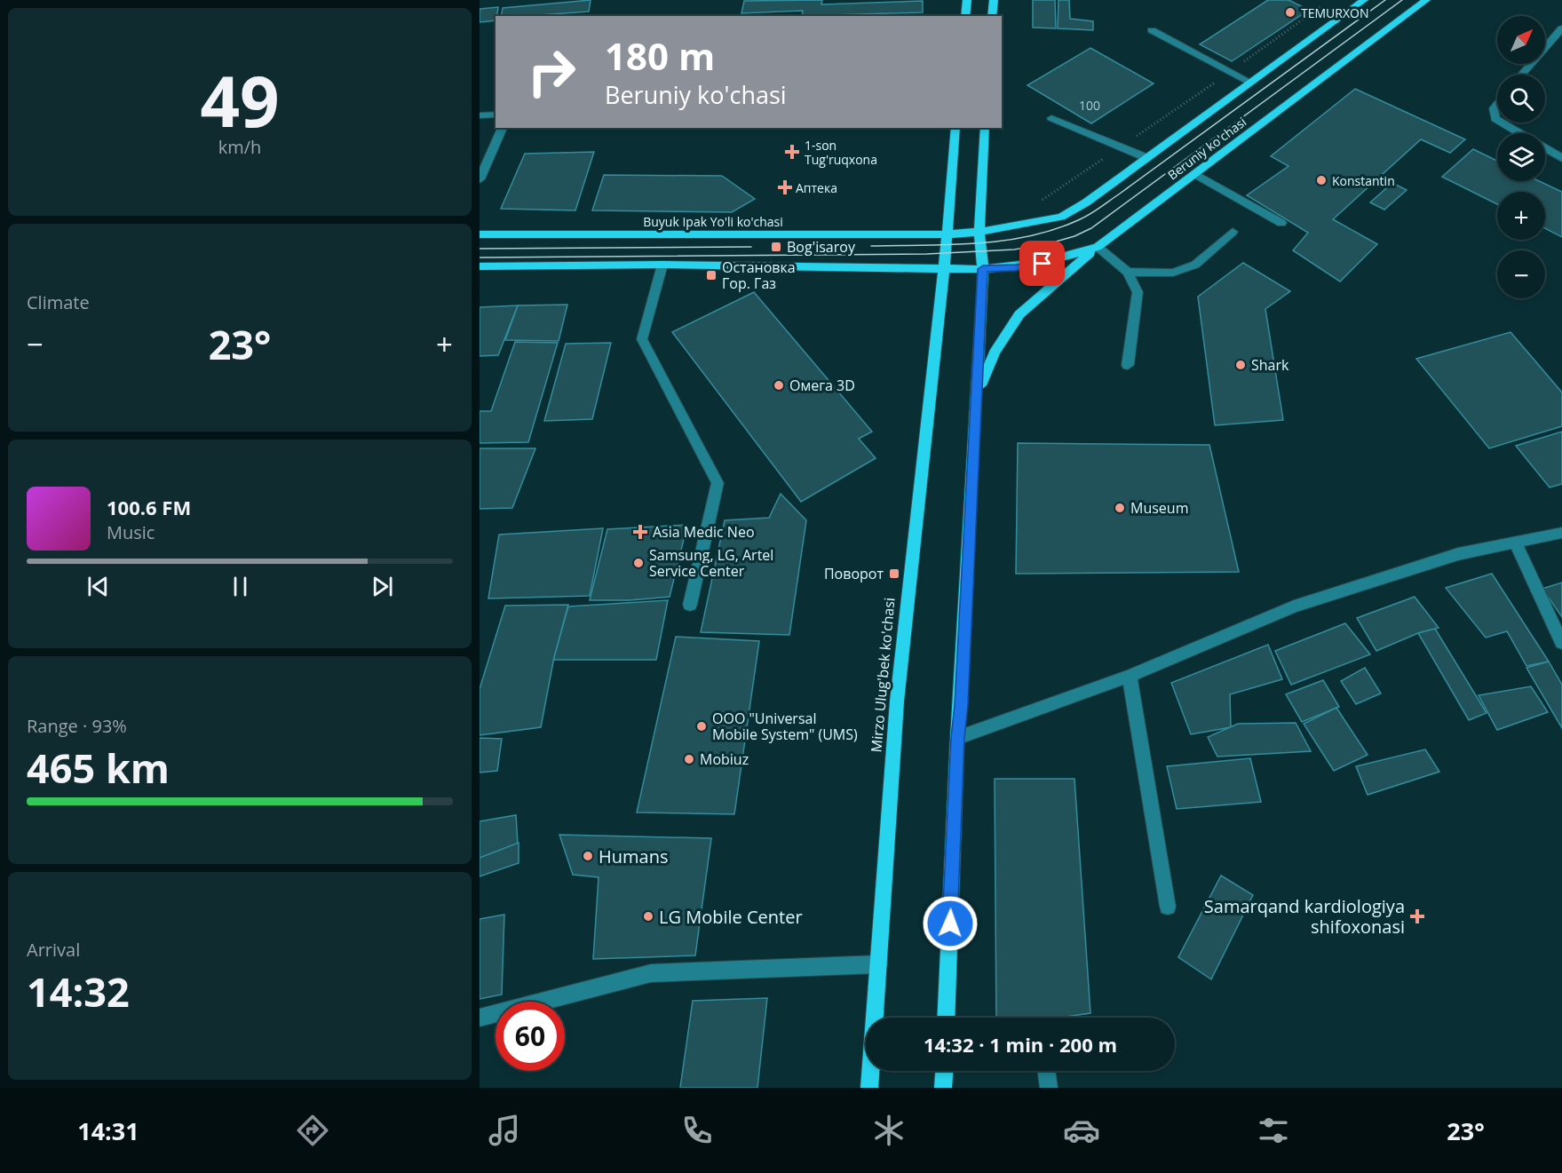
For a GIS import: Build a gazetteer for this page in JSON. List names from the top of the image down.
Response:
{
  "streets": {
    "main road": ["Beruniy ko'chasi", "Buyuk Ipak Yo'li ko'chasi", "Mirzo Ulug'bek ko'chasi"]
  },
  "crossings": [
    ["Beruniy ko'chasi", "Buyuk Ipak Yo'li ko'chasi"],
    ["Beruniy ko'chasi", "Mirzo Ulug'bek ko'chasi"],
    ["Buyuk Ipak Yo'li ko'chasi", "Mirzo Ulug'bek ko'chasi"]
  ],
  "places": {
    "other": [
      "TEMURXON",
      "Konstantin",
      "Shark",
      "Омега 3D",
      "Museum",
      "Samsung, LG, Artel Service Center",
      "ООО \"Universal Mobile System\" (UMS)",
      "Mobiuz",
      "Humans",
      "LG Mobile Center"
    ],
    "health": [
      "1-son Tug'ruqxona",
      "Аптека",
      "Asia Medic Neo",
      "Samarqand kardiologiya shifoxonasi"
    ],
    "transit": ["Bog'isaroy", "Остановка Гор. Газ", "Поворот"]
  },
  "house_numbers": ["100"],
  "north": "top right",
  "page": {
    "tile": [
      ["49", "km/h"],
      "Climate",
      ["Range · 93%", "465 km"],
      ["Arrival", "14:32"]
    ],
    "map_buttons": ["+", "−"],
    "turn": ["180 m", "Beruniy ko'chasi"],
    "heat": ["−", "23°", "+"],
    "song": ["100.6 FM", "Music"],
    "limit": "60",
    "trip": "14:32 · 1 min · 200 m",
    "tabs": ["14:31", "23°"]
  }
}
